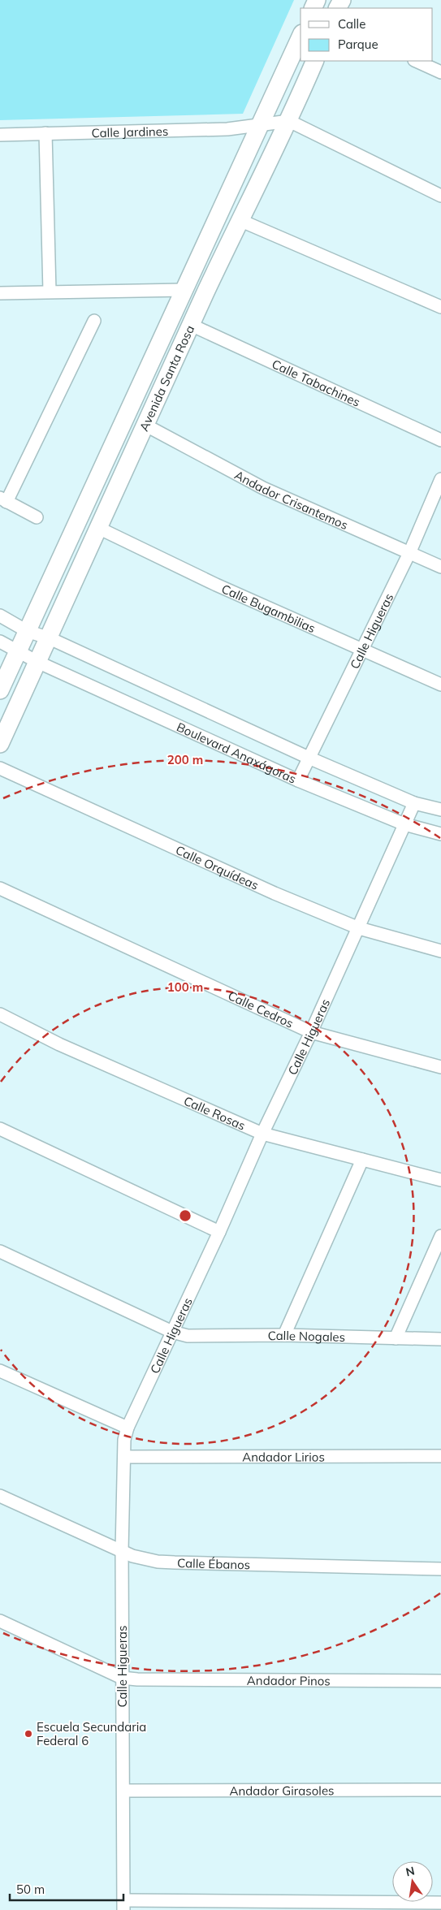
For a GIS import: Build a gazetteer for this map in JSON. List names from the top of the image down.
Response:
{
  "streets": {
    "main road": ["Avenida Santa Rosa"],
    "street": [
      "Calle Jardines",
      "Calle Tabachines",
      "Andador Crisantemos",
      "Calle Bugambilias",
      "Calle Higueras",
      "Boulevard Anaxágoras",
      "Calle Orquídeas",
      "Calle Cedros",
      "Calle Rosas",
      "Calle Nogales",
      "Andador Lirios",
      "Calle Ébanos",
      "Andador Pinos",
      "Andador Girasoles"
    ]
  },
  "crossings": [
    ["Calle Jardines", "Avenida Santa Rosa"],
    ["Avenida Santa Rosa", "Calle Tabachines"],
    ["Avenida Santa Rosa", "Andador Crisantemos"],
    ["Avenida Santa Rosa", "Calle Bugambilias"],
    ["Avenida Santa Rosa", "Boulevard Anaxágoras"],
    ["Andador Crisantemos", "Calle Higueras"],
    ["Calle Bugambilias", "Calle Higueras"],
    ["Calle Higueras", "Boulevard Anaxágoras"],
    ["Calle Higueras", "Calle Orquídeas"],
    ["Calle Higueras", "Calle Cedros"],
    ["Calle Higueras", "Calle Rosas"],
    ["Calle Higueras", "Calle Nogales"],
    ["Calle Higueras", "Andador Lirios"],
    ["Calle Higueras", "Calle Ébanos"],
    ["Calle Higueras", "Andador Pinos"],
    ["Calle Higueras", "Andador Girasoles"]
  ],
  "places": ["Escuela Secundaria Federal 6"],
  "legend": ["Calle", "Parque"],
  "scale_bar": "50 m",
  "north": "top",
  "rings": ["200 m", "100 m"]
}
